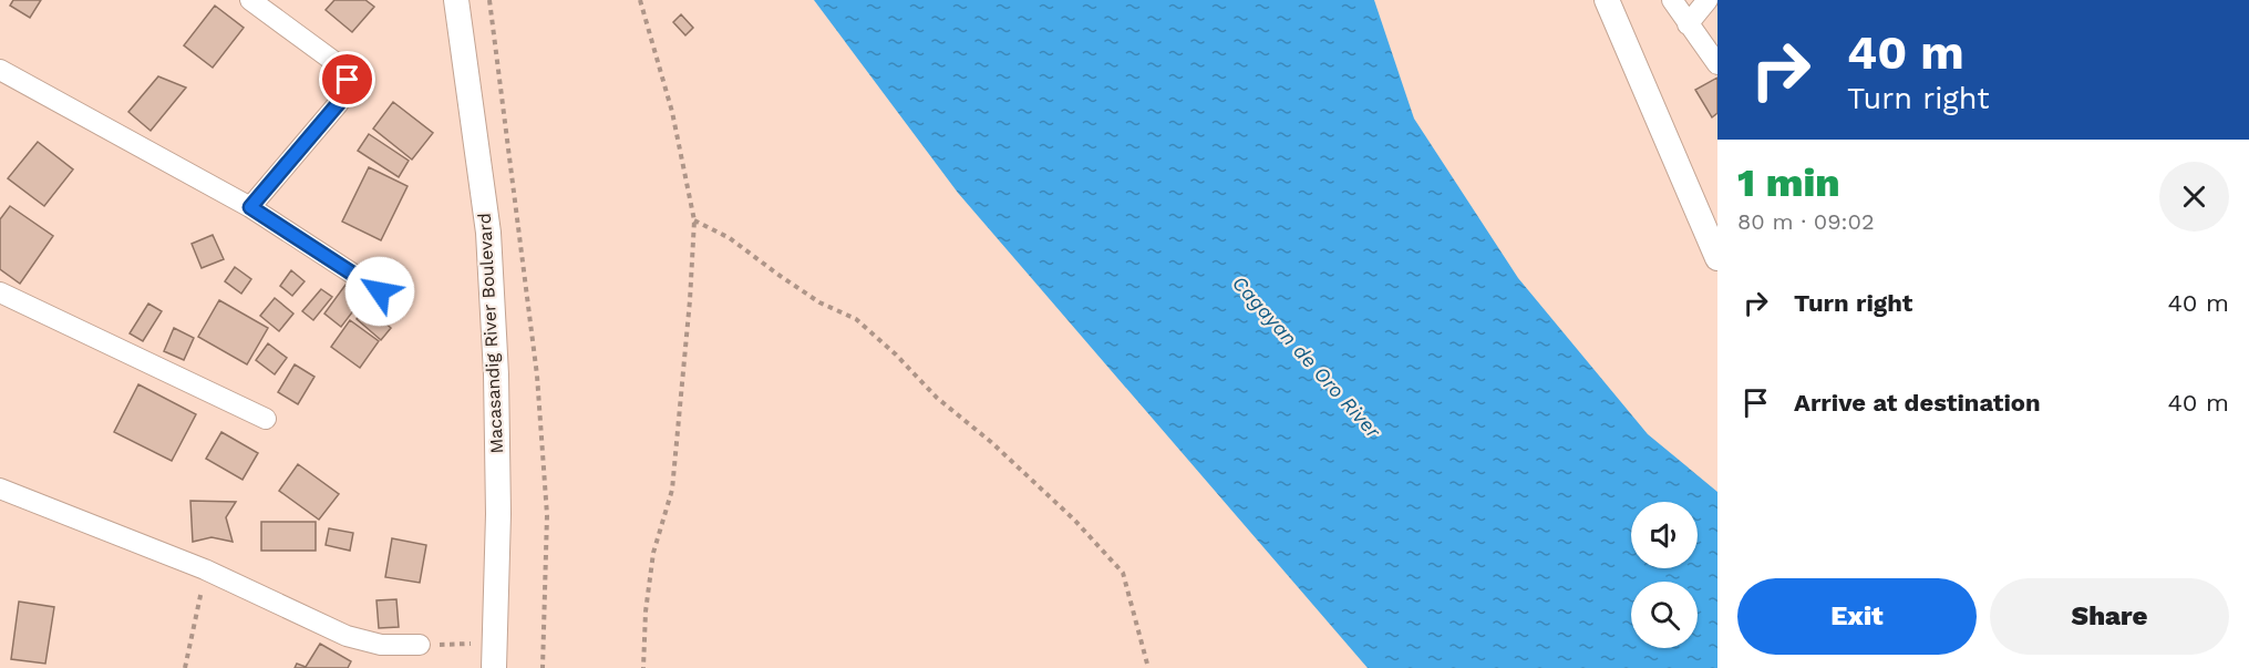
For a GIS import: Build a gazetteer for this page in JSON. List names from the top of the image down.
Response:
{
  "streets": {
    "street": ["Macasandig River Boulevard"]
  },
  "water": ["Cagayan de Oro River"],
  "page": {
    "turn": ["40 m", "Turn right"],
    "heading": ["1 min", "80 m · 09:02"],
    "list": [
      {
        "name": "Turn right",
        "value": "40 m"
      },
      {
        "name": "Arrive at destination",
        "value": "40 m"
      }
    ],
    "buttons": ["Exit", "Share"]
  }
}
